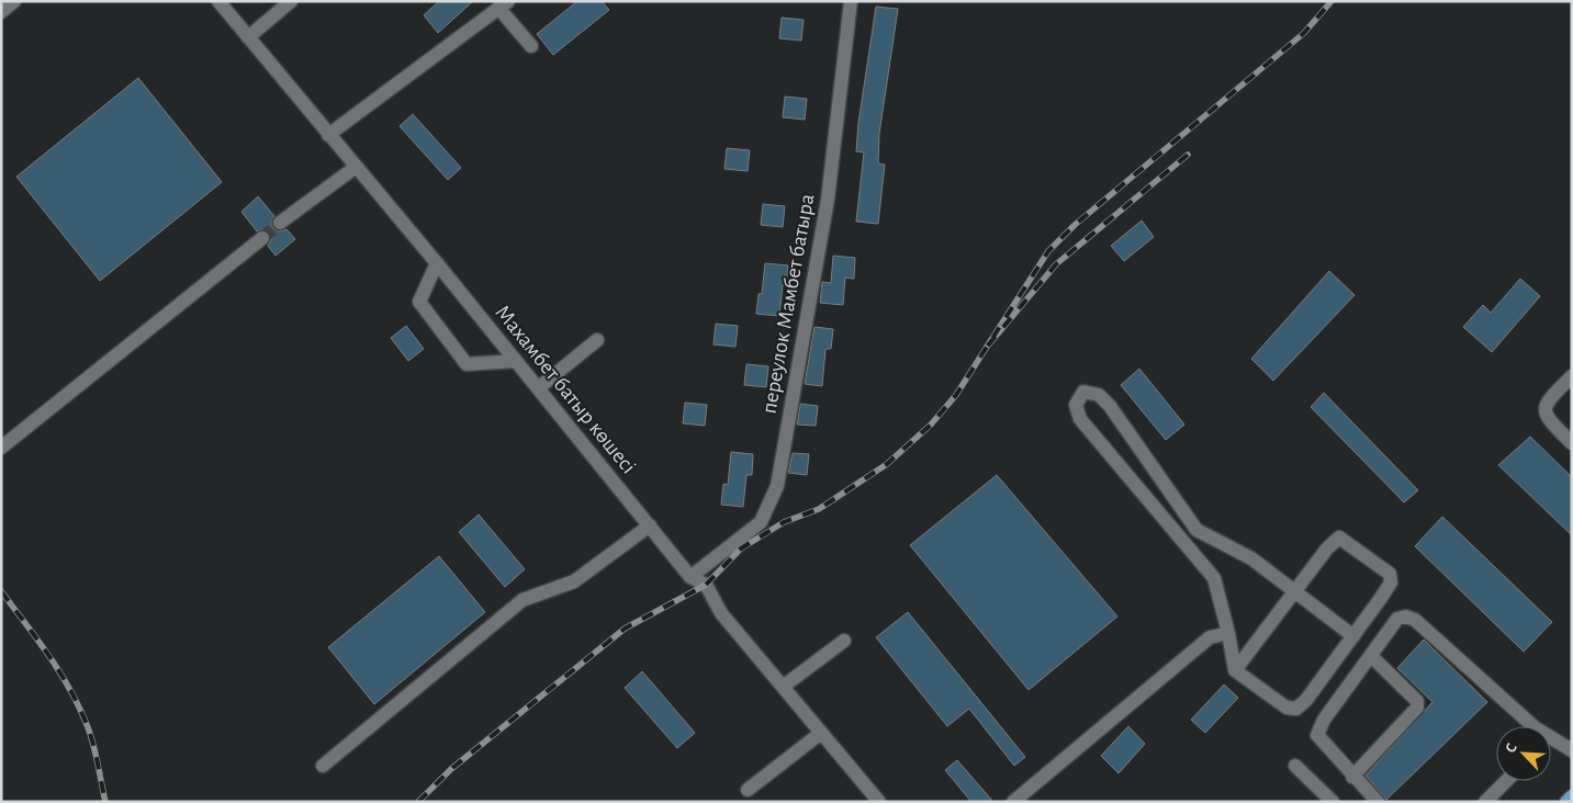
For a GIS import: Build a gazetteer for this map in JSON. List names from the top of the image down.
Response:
{
  "streets": {
    "street": ["переулок Мамбет батыра", "Махамбет батыр көшесі"]
  },
  "crossings": [
    ["переулок Мамбет батыра", "Махамбет батыр көшесі"]
  ],
  "north": "top left"
}
